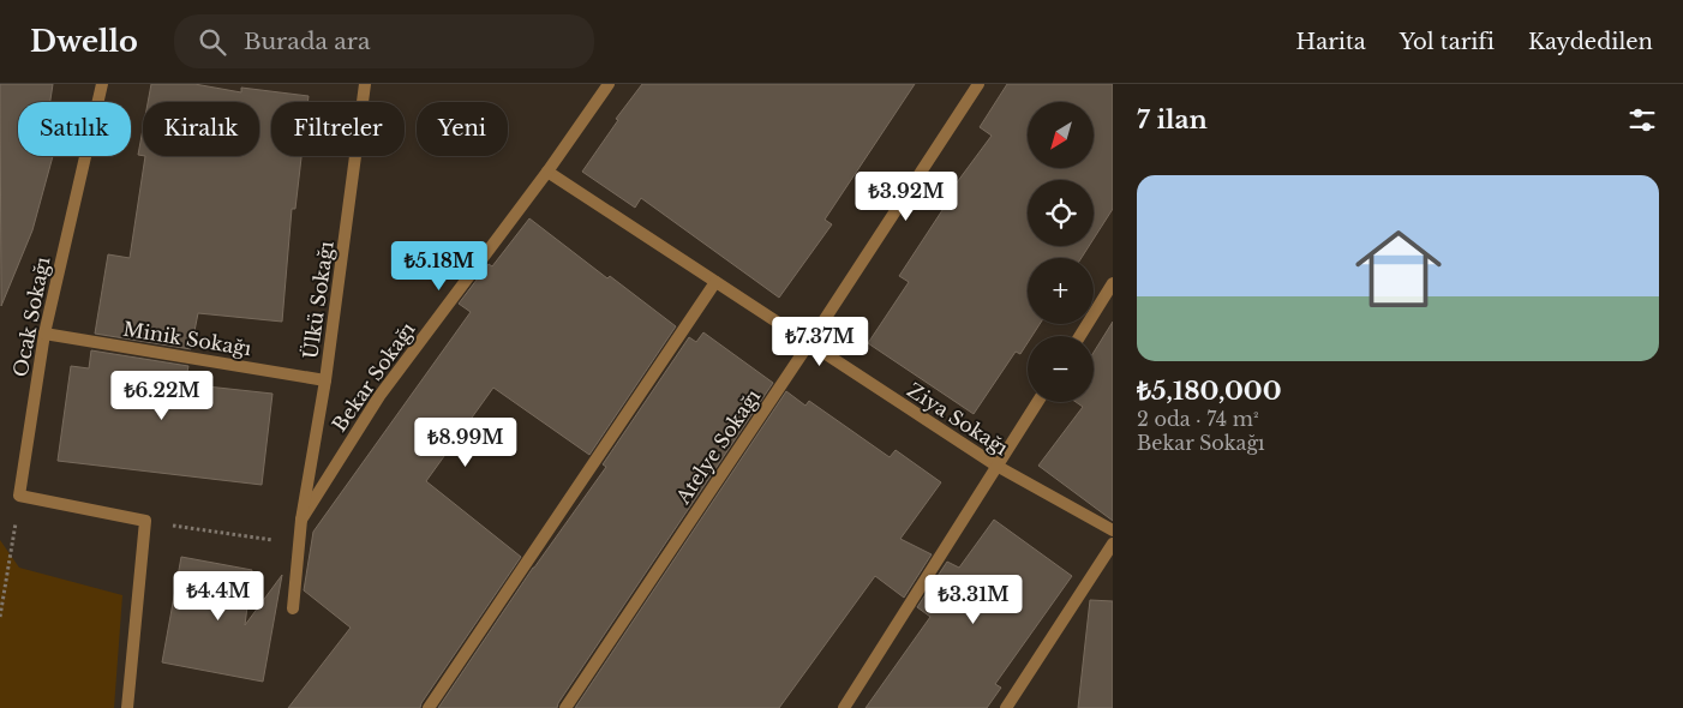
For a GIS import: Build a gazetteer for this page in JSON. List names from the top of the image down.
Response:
{
  "streets": {
    "street": [
      "Ülkü Sokağı",
      "Ocak Sokağı",
      "Minik Sokağı",
      "Bekar Sokağı",
      "Ziya Sokağı",
      "Atelye Sokağı"
    ]
  },
  "crossings": [
    ["Ülkü Sokağı", "Minik Sokağı"],
    ["Ülkü Sokağı", "Bekar Sokağı"],
    ["Ocak Sokağı", "Minik Sokağı"],
    ["Bekar Sokağı", "Ziya Sokağı"],
    ["Ziya Sokağı", "Atelye Sokağı"]
  ],
  "north": "bottom left",
  "page": {
    "header": "Dwello",
    "search": "Burada ara",
    "nav": ["Harita", "Yol tarifi", "Kaydedilen"],
    "heading": "7 ilan",
    "map_buttons": ["+", "−"],
    "chip": [
      "Satılık",
      "Kiralık",
      "Filtreler",
      "Yeni"
    ],
    "list": [
      {
        "name": "₺5,180,000",
        "note": "2 oda · 74 m² · Bekar Sokağı"
      }
    ],
    "price": [
      "₺3.92M",
      "₺5.18M",
      "₺7.37M",
      "₺6.22M",
      "₺8.99M",
      "₺4.4M",
      "₺3.31M"
    ]
  }
}
